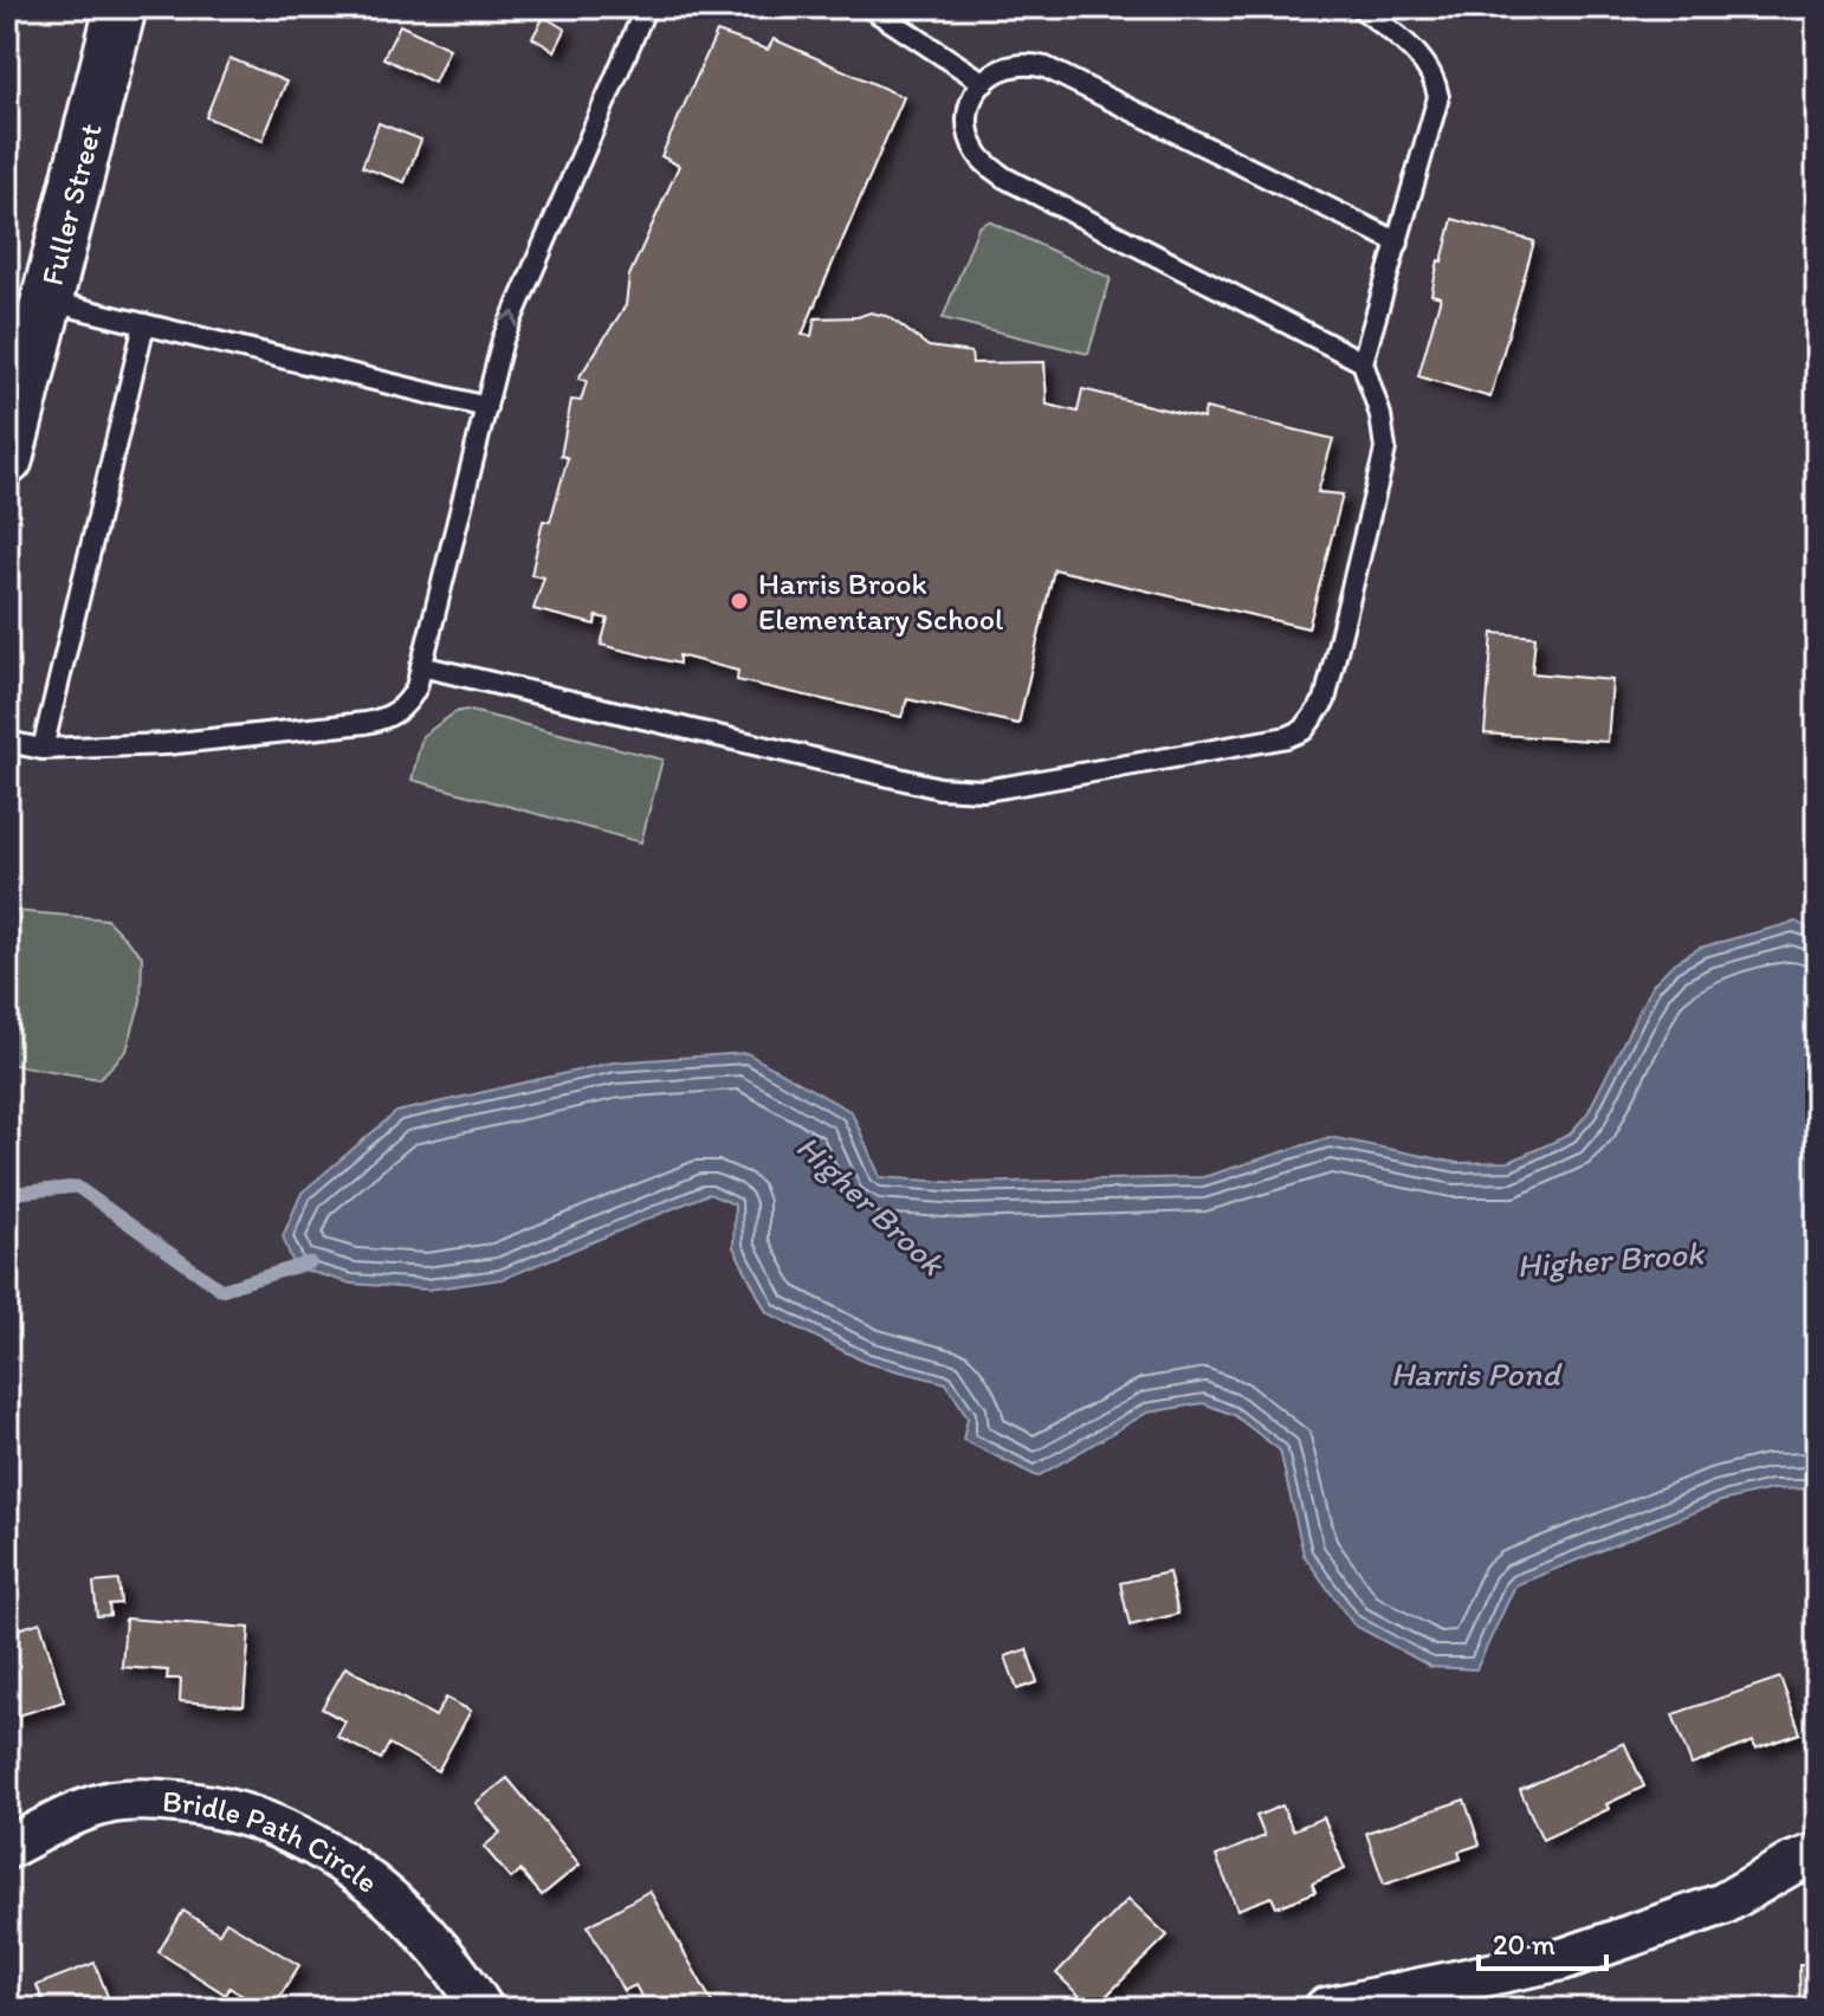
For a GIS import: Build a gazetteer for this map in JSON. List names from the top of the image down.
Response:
{
  "streets": {
    "street": ["Fuller Street", "Bridle Path Circle"]
  },
  "water": ["Higher Brook", "Harris Pond"],
  "places": ["Harris Brook Elementary School"],
  "scale_bar": "20 m"
}
